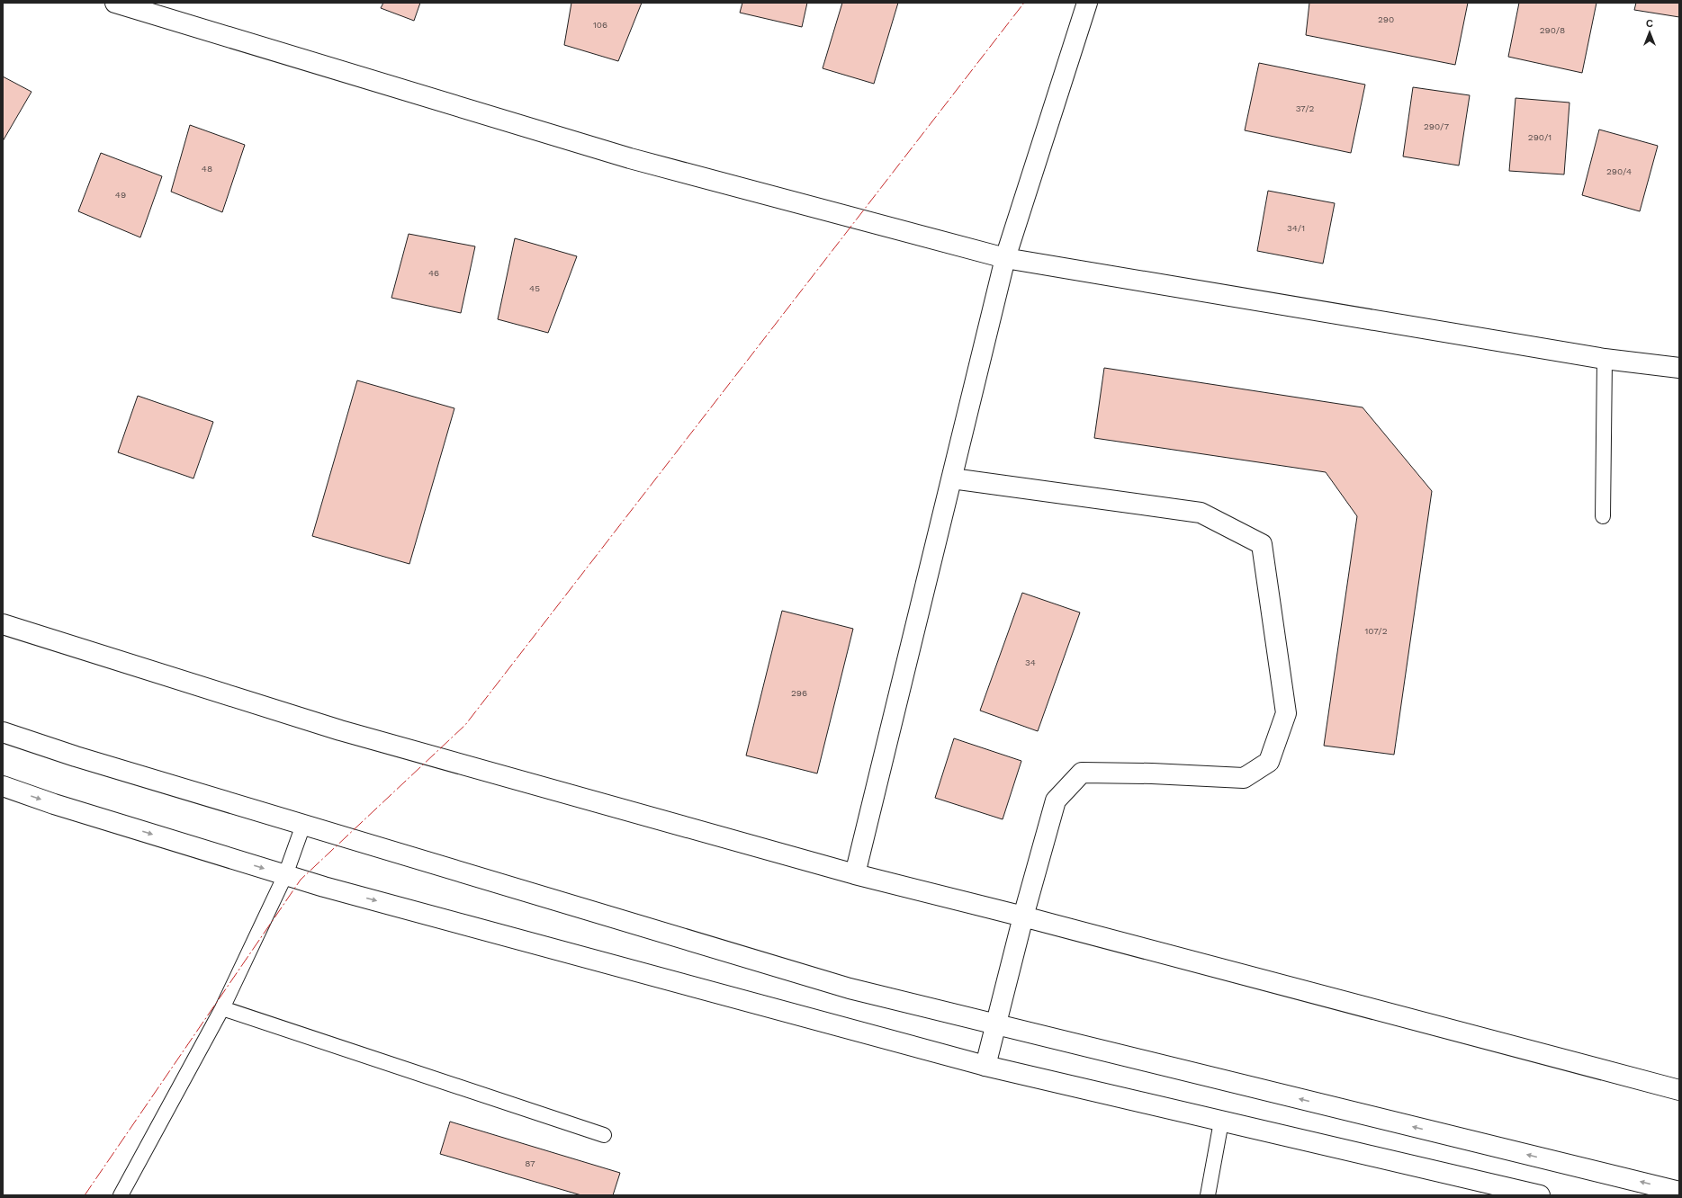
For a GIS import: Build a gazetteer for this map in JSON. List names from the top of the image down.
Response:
{
  "house_numbers": [
    "290",
    "106",
    "290/8",
    "37/2",
    "290/7",
    "290/1",
    "48",
    "290/4",
    "49",
    "34/1",
    "46",
    "45",
    "107/2",
    "34",
    "296",
    "87"
  ],
  "north": "top"
}
